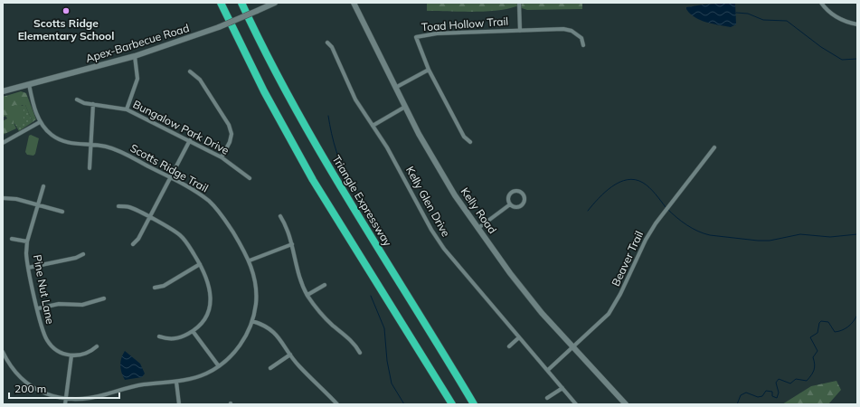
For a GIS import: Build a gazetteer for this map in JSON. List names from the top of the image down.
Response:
{
  "streets": {
    "highway": ["Triangle Expressway"],
    "street": [
      "Toad Hollow Trail",
      "Apex-Barbecue Road",
      "Bungalow Park Drive",
      "Scotts Ridge Trail",
      "Kelly Glen Drive",
      "Kelly Road",
      "Beaver Trail",
      "Pine Nut Lane"
    ]
  },
  "crossings": [
    ["Apex-Barbecue Road", "Scotts Ridge Trail"],
    ["Kelly Glen Drive", "Beaver Trail"],
    ["Kelly Road", "Beaver Trail"]
  ],
  "places": ["Scotts Ridge Elementary School"],
  "scale_bar": "200 m"
}
